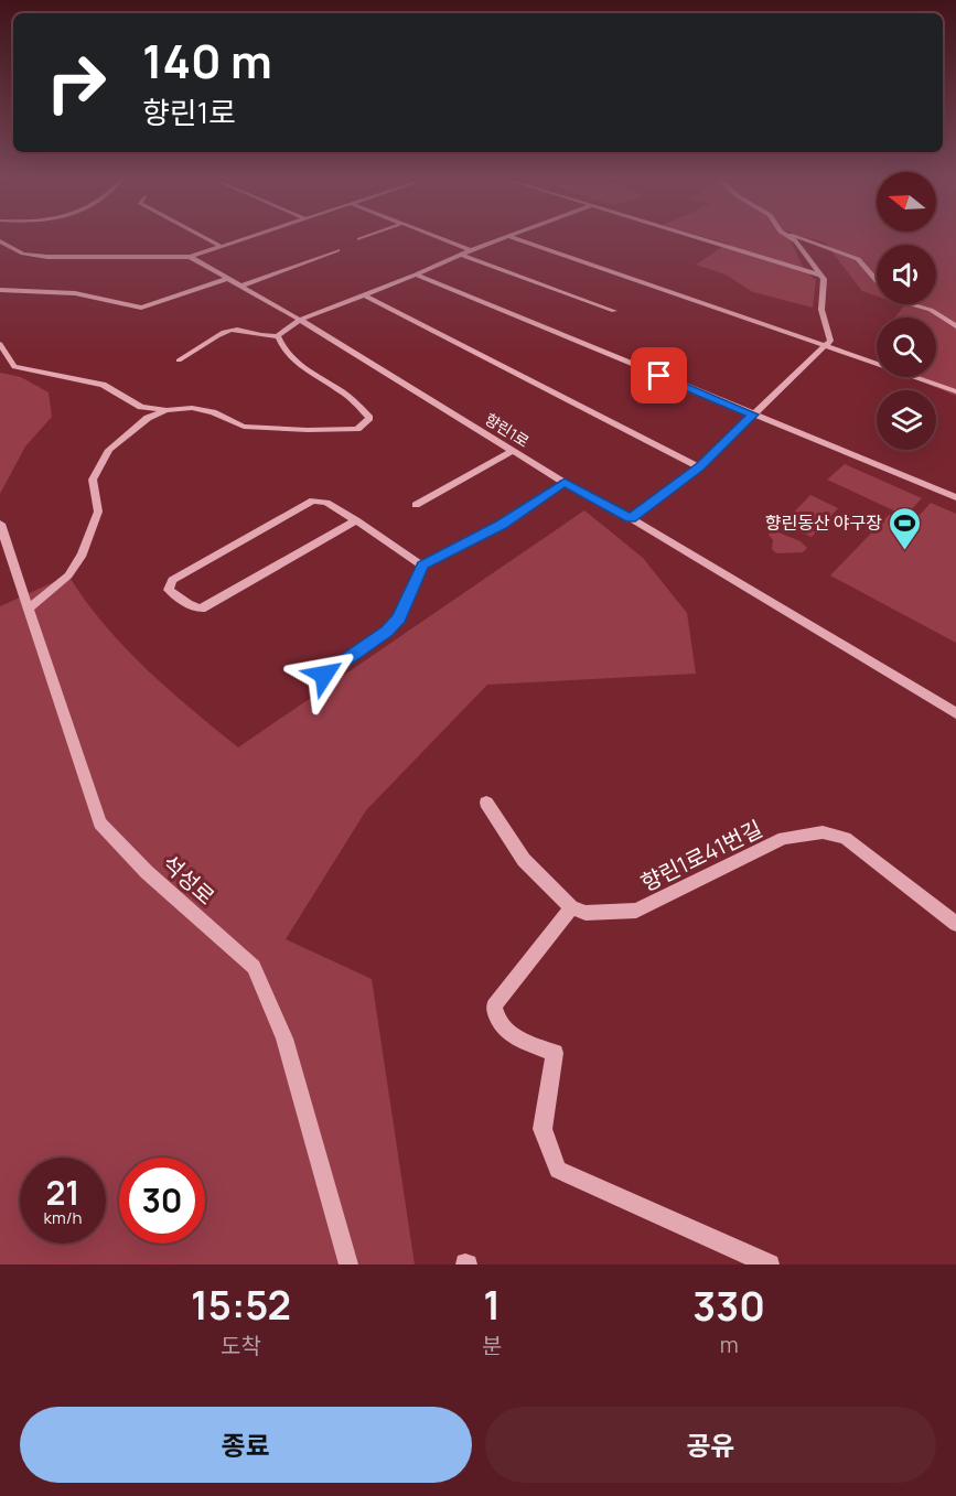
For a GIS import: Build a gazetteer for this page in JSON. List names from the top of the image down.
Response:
{
  "streets": {
    "street": ["향린1로", "향린1로41번길", "석성로"]
  },
  "places": {
    "sports": ["향린동산 야구장"]
  },
  "north": "left",
  "page": {
    "turn": ["140 m", "향린1로"],
    "speed": "21 km/h",
    "limit": "30",
    "eta": [
      "15:52",
      "도착",
      "1",
      "분",
      "330",
      "m"
    ],
    "buttons": ["종료", "공유"]
  }
}
